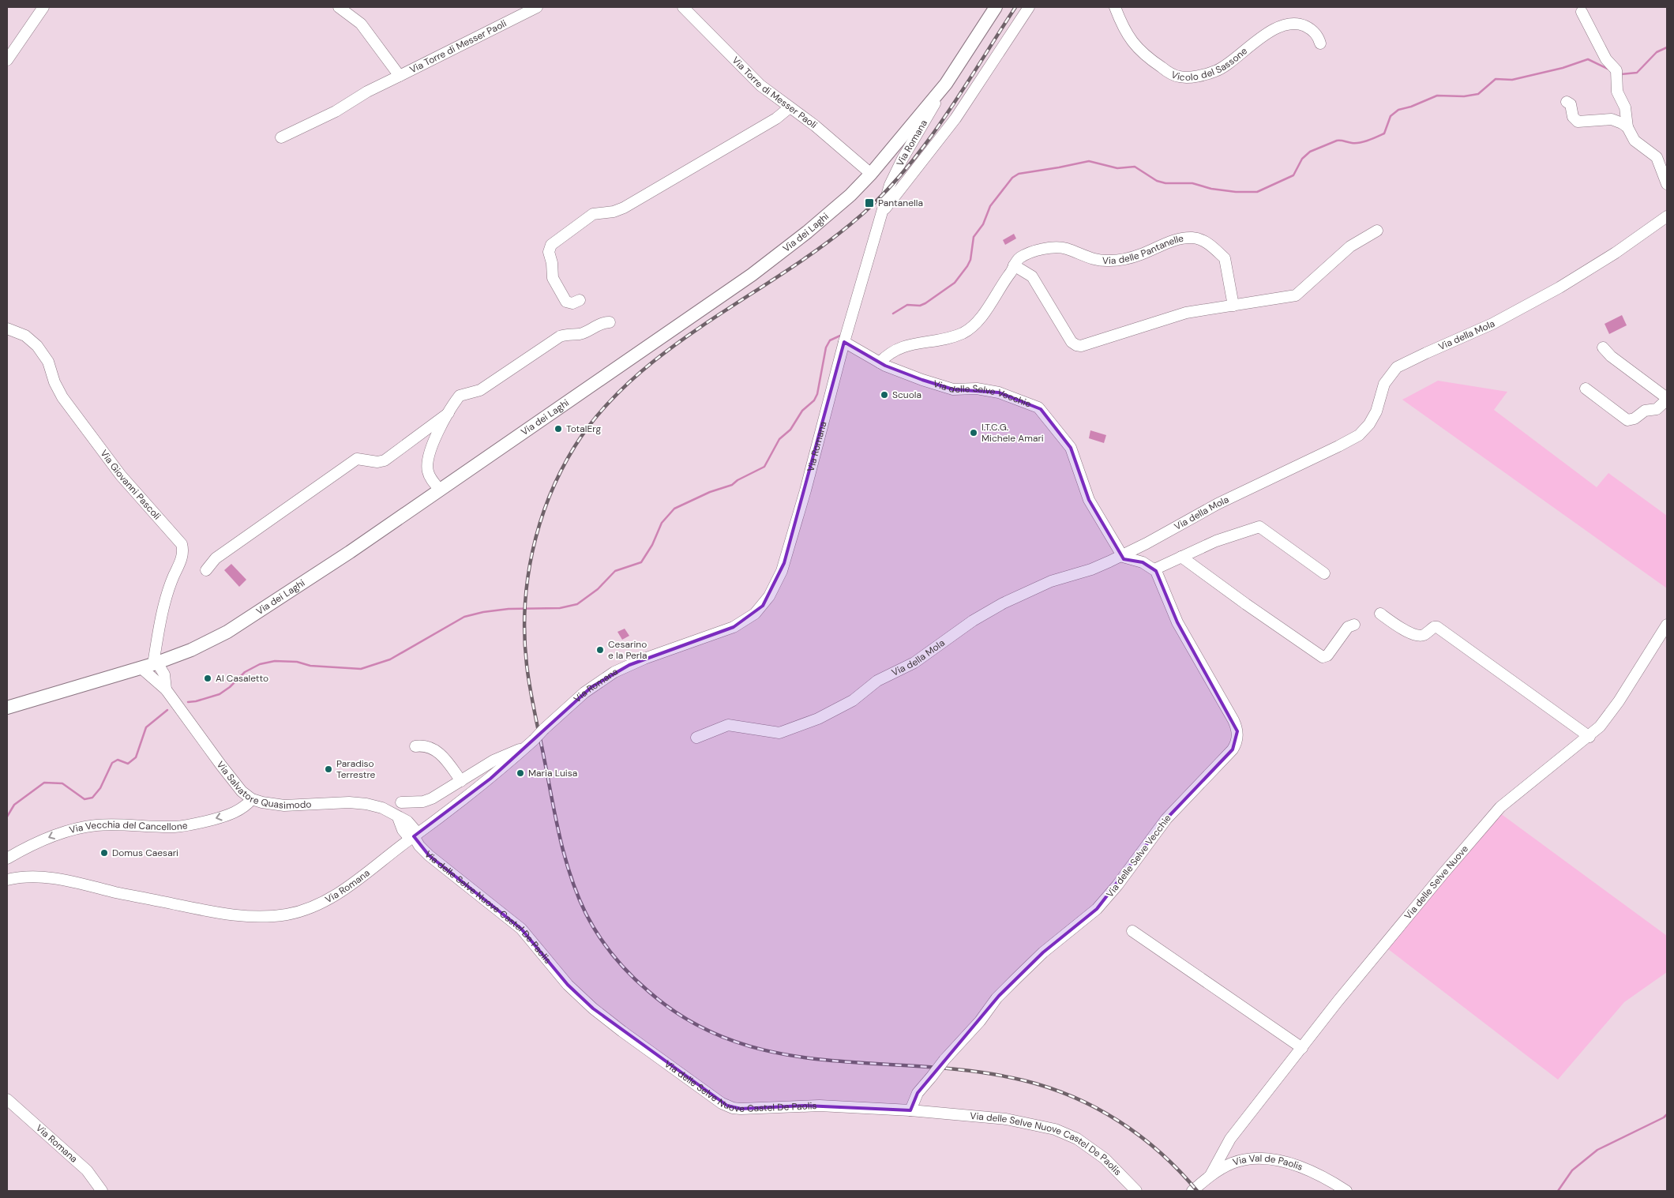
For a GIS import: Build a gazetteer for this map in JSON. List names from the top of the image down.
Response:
{
  "streets": {
    "main road": ["Via dei Laghi"],
    "street": [
      "Via Torre di Messer Paoli",
      "Vicolo del Sassone",
      "Via Romana",
      "Via delle Pantanelle",
      "Via della Mola",
      "Via delle Selve Vecchie",
      "Via Giovanni Pascoli",
      "Via Salvatore Quasimodo",
      "Via Vecchia del Cancellone",
      "Via delle Selve Nuove",
      "Via delle Selve Nuove Castel De Paolis",
      "Via Val de Paolis"
    ]
  },
  "crossings": [
    ["Via Torre di Messer Paoli", "Via dei Laghi"],
    ["Via Romana", "Via dei Laghi"],
    ["Via Romana", "Via delle Selve Vecchie"],
    ["Via Romana", "Via Salvatore Quasimodo"],
    ["Via Romana", "Via delle Selve Nuove Castel De Paolis"],
    ["Via dei Laghi", "Via Giovanni Pascoli"],
    ["Via dei Laghi", "Via Salvatore Quasimodo"],
    ["Via delle Pantanelle", "Via delle Selve Vecchie"],
    ["Via della Mola", "Via delle Selve Vecchie"],
    ["Via delle Selve Vecchie", "Via delle Selve Nuove Castel De Paolis"],
    ["Via Giovanni Pascoli", "Via Salvatore Quasimodo"],
    ["Via Salvatore Quasimodo", "Via Vecchia del Cancellone"],
    ["Via Salvatore Quasimodo", "Via delle Selve Nuove Castel De Paolis"],
    ["Via delle Selve Nuove", "Via Val de Paolis"]
  ],
  "one_way": ["Via Vecchia del Cancellone"],
  "places": {
    "transit": ["Pantanella"],
    "other": [
      "Scuola",
      "TotalErg",
      "I.T.C.G. Michele Amari",
      "Cesarino e la Perla",
      "Al Casaletto",
      "Paradiso Terrestre",
      "Maria Luisa",
      "Domus Caesari"
    ]
  }
}
